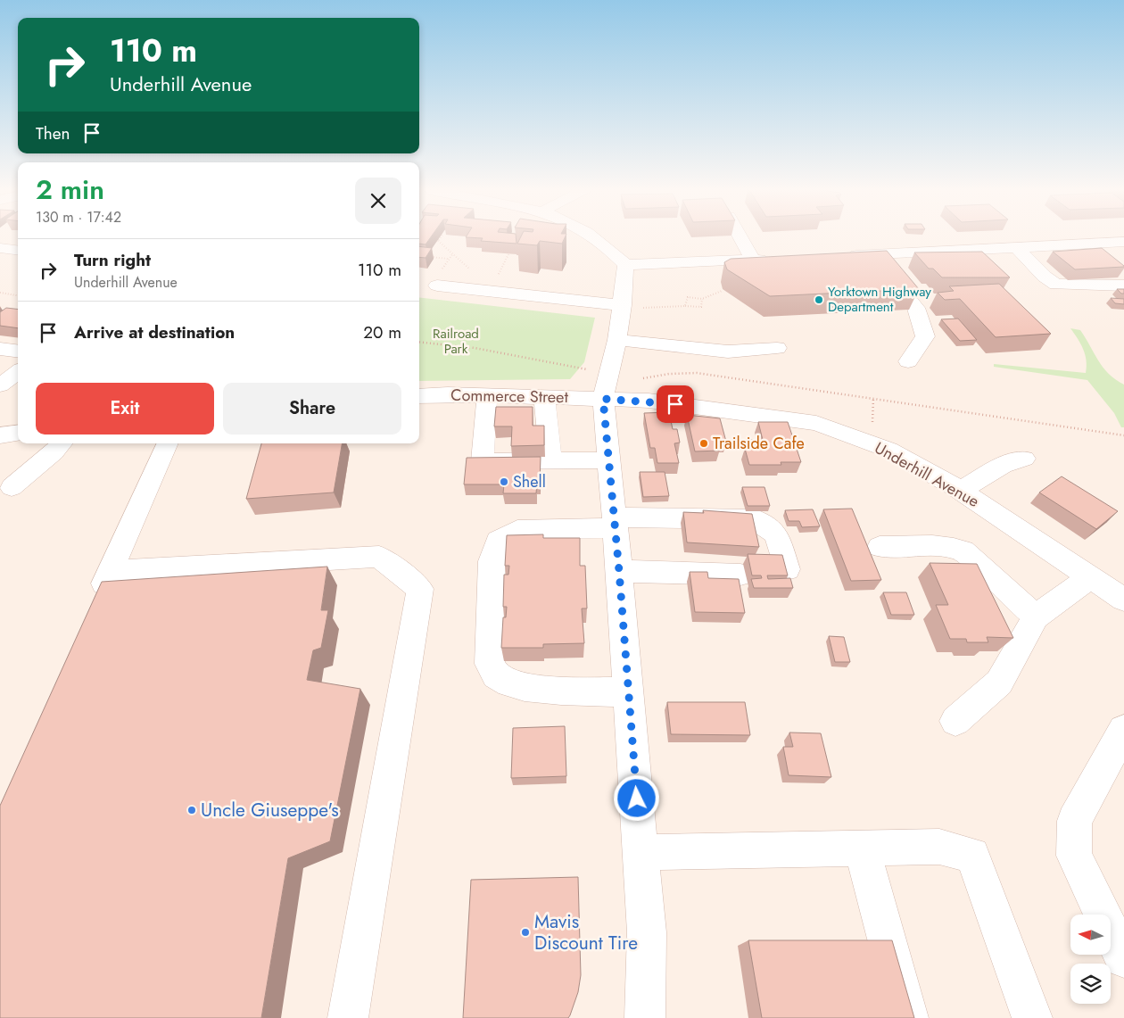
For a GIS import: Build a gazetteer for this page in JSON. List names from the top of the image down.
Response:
{
  "streets": {
    "street": ["Commerce Street", "Underhill Avenue"]
  },
  "crossings": [
    ["Commerce Street", "Underhill Avenue"]
  ],
  "parks": ["Railroad Park"],
  "places": [
    "Yorktown Highway Department",
    "Trailside Cafe",
    "Shell",
    "Uncle Giuseppe's",
    "Mavis Discount Tire"
  ],
  "north": "left",
  "page": {
    "turn": ["110 m", "Underhill Avenue"],
    "then": "Then",
    "heading": ["2 min", "130 m · 17:42"],
    "list": [
      {
        "name": "Turn right",
        "note": "Underhill Avenue",
        "value": "110 m"
      },
      {
        "name": "Arrive at destination",
        "value": "20 m"
      }
    ],
    "buttons": ["Exit", "Share"]
  }
}
